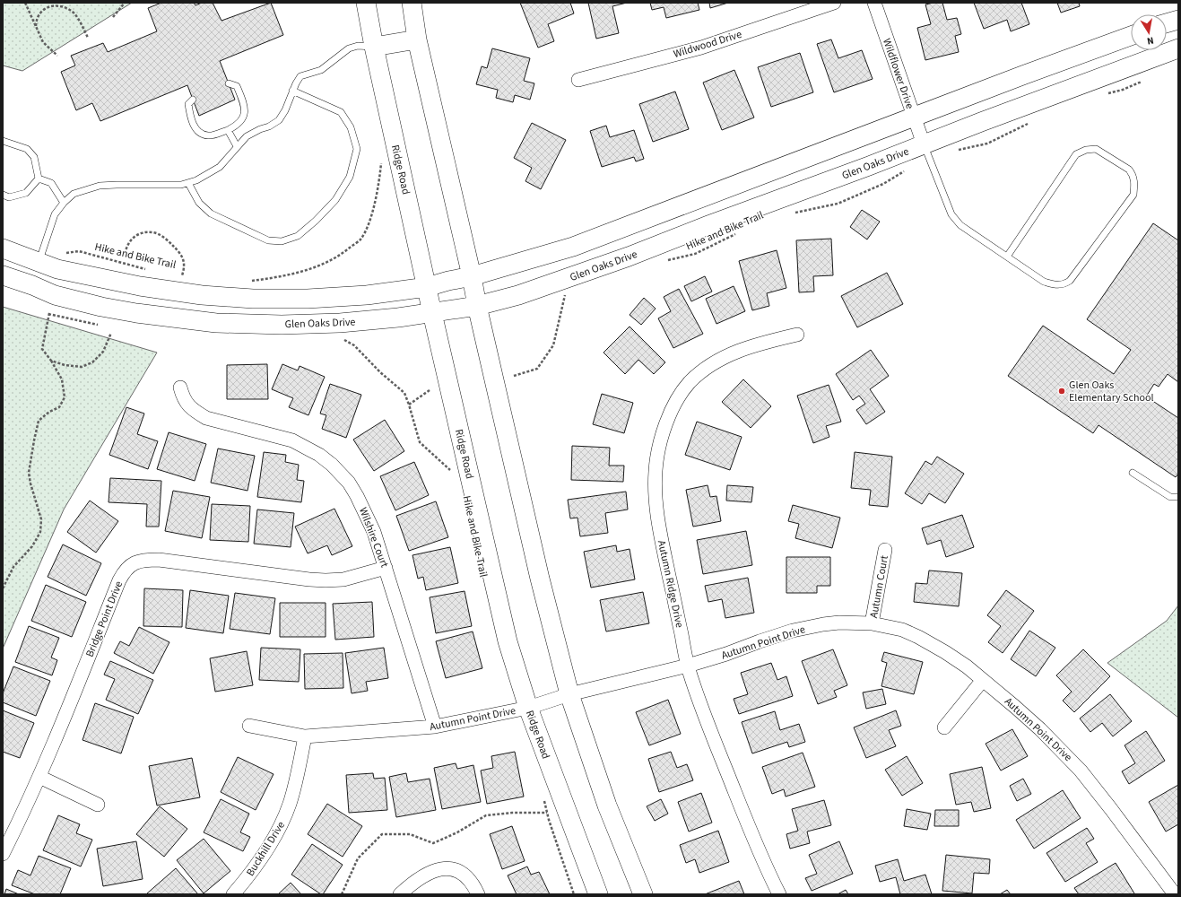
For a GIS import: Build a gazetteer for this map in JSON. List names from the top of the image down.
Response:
{
  "streets": {
    "street": [
      "Wildwood Drive",
      "Wildflower Drive",
      "Glen Oaks Drive",
      "Ridge Road",
      "Wilshire Court",
      "Autumn Ridge Drive",
      "Autumn Court",
      "Bridge Point Drive",
      "Autumn Point Drive",
      "Buckhill Drive"
    ],
    "path": ["Hike and Bike Trail"]
  },
  "crossings": [
    ["Wildflower Drive", "Glen Oaks Drive"],
    ["Glen Oaks Drive", "Ridge Road"],
    ["Ridge Road", "Autumn Point Drive"],
    ["Wilshire Court", "Bridge Point Drive"],
    ["Wilshire Court", "Autumn Point Drive"],
    ["Autumn Ridge Drive", "Autumn Point Drive"],
    ["Autumn Court", "Autumn Point Drive"],
    ["Autumn Point Drive", "Buckhill Drive"]
  ],
  "places": ["Glen Oaks Elementary School"],
  "north": "bottom"
}
